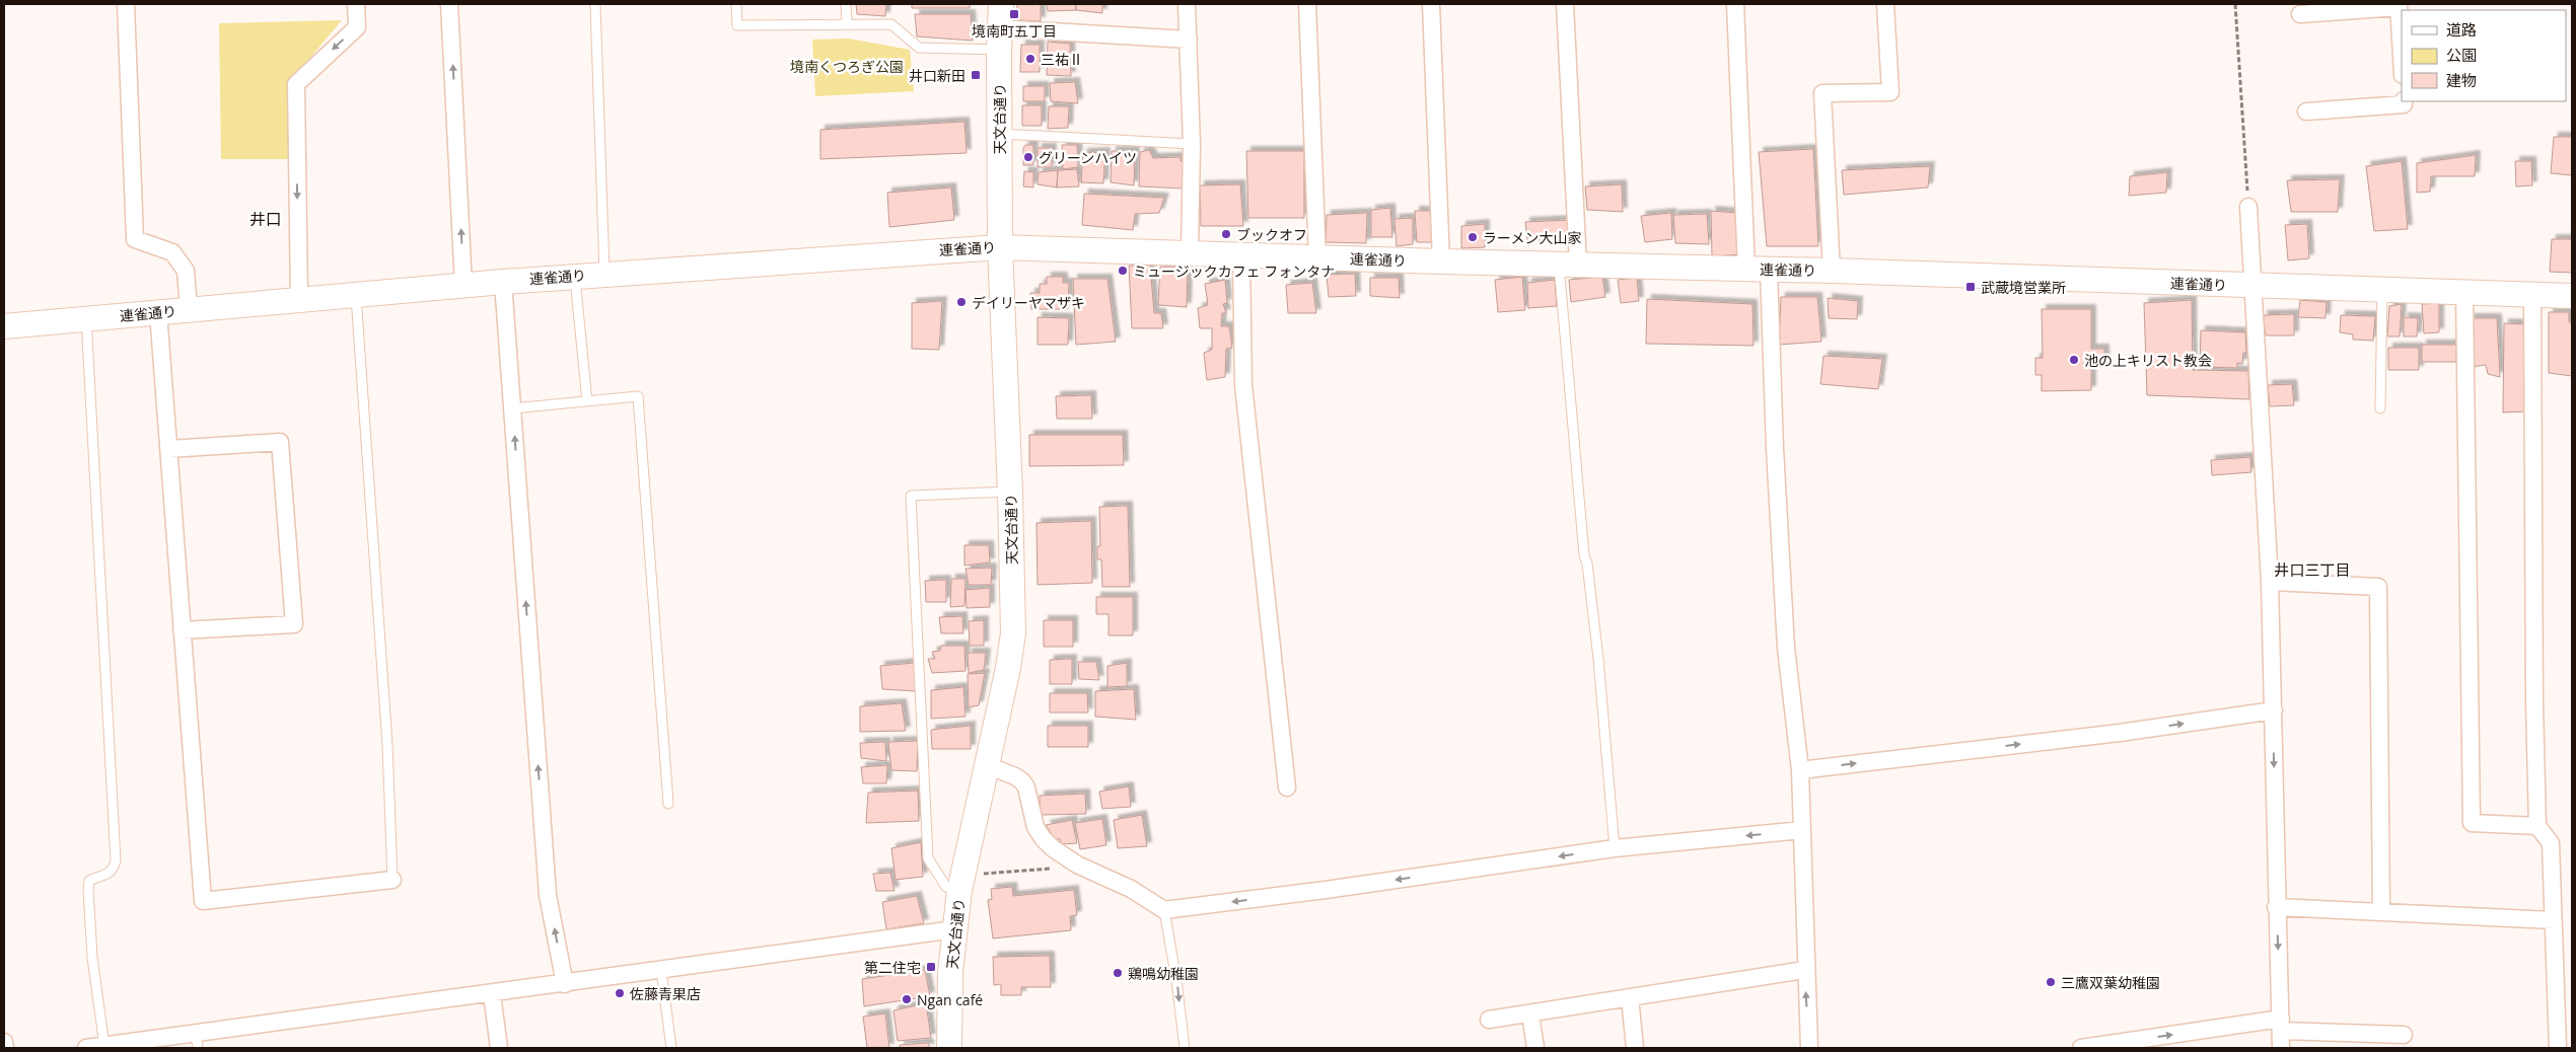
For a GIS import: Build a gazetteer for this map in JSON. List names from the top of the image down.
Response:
{
  "streets": {
    "main road": ["天文台通り", "連雀通り"]
  },
  "crossings": [
    ["天文台通り", "連雀通り"]
  ],
  "districts": ["井口", "井口三丁目"],
  "parks": ["境南くつろぎ公園"],
  "places": {
    "transit": [
      "境南町五丁目",
      "井口新田",
      "武蔵境営業所",
      "第二住宅"
    ],
    "other": [
      "三祐Ⅱ",
      "グリーンハイツ",
      "ブックオフ",
      "ラーメン大山家",
      "ミュージックカフェ フォンタナ",
      "デイリーヤマザキ",
      "池の上キリスト教会",
      "鶏鳴幼稚園",
      "三鷹双葉幼稚園",
      "佐藤青果店",
      "Ngan café"
    ]
  },
  "legend": ["道路", "公園", "建物"]
}
